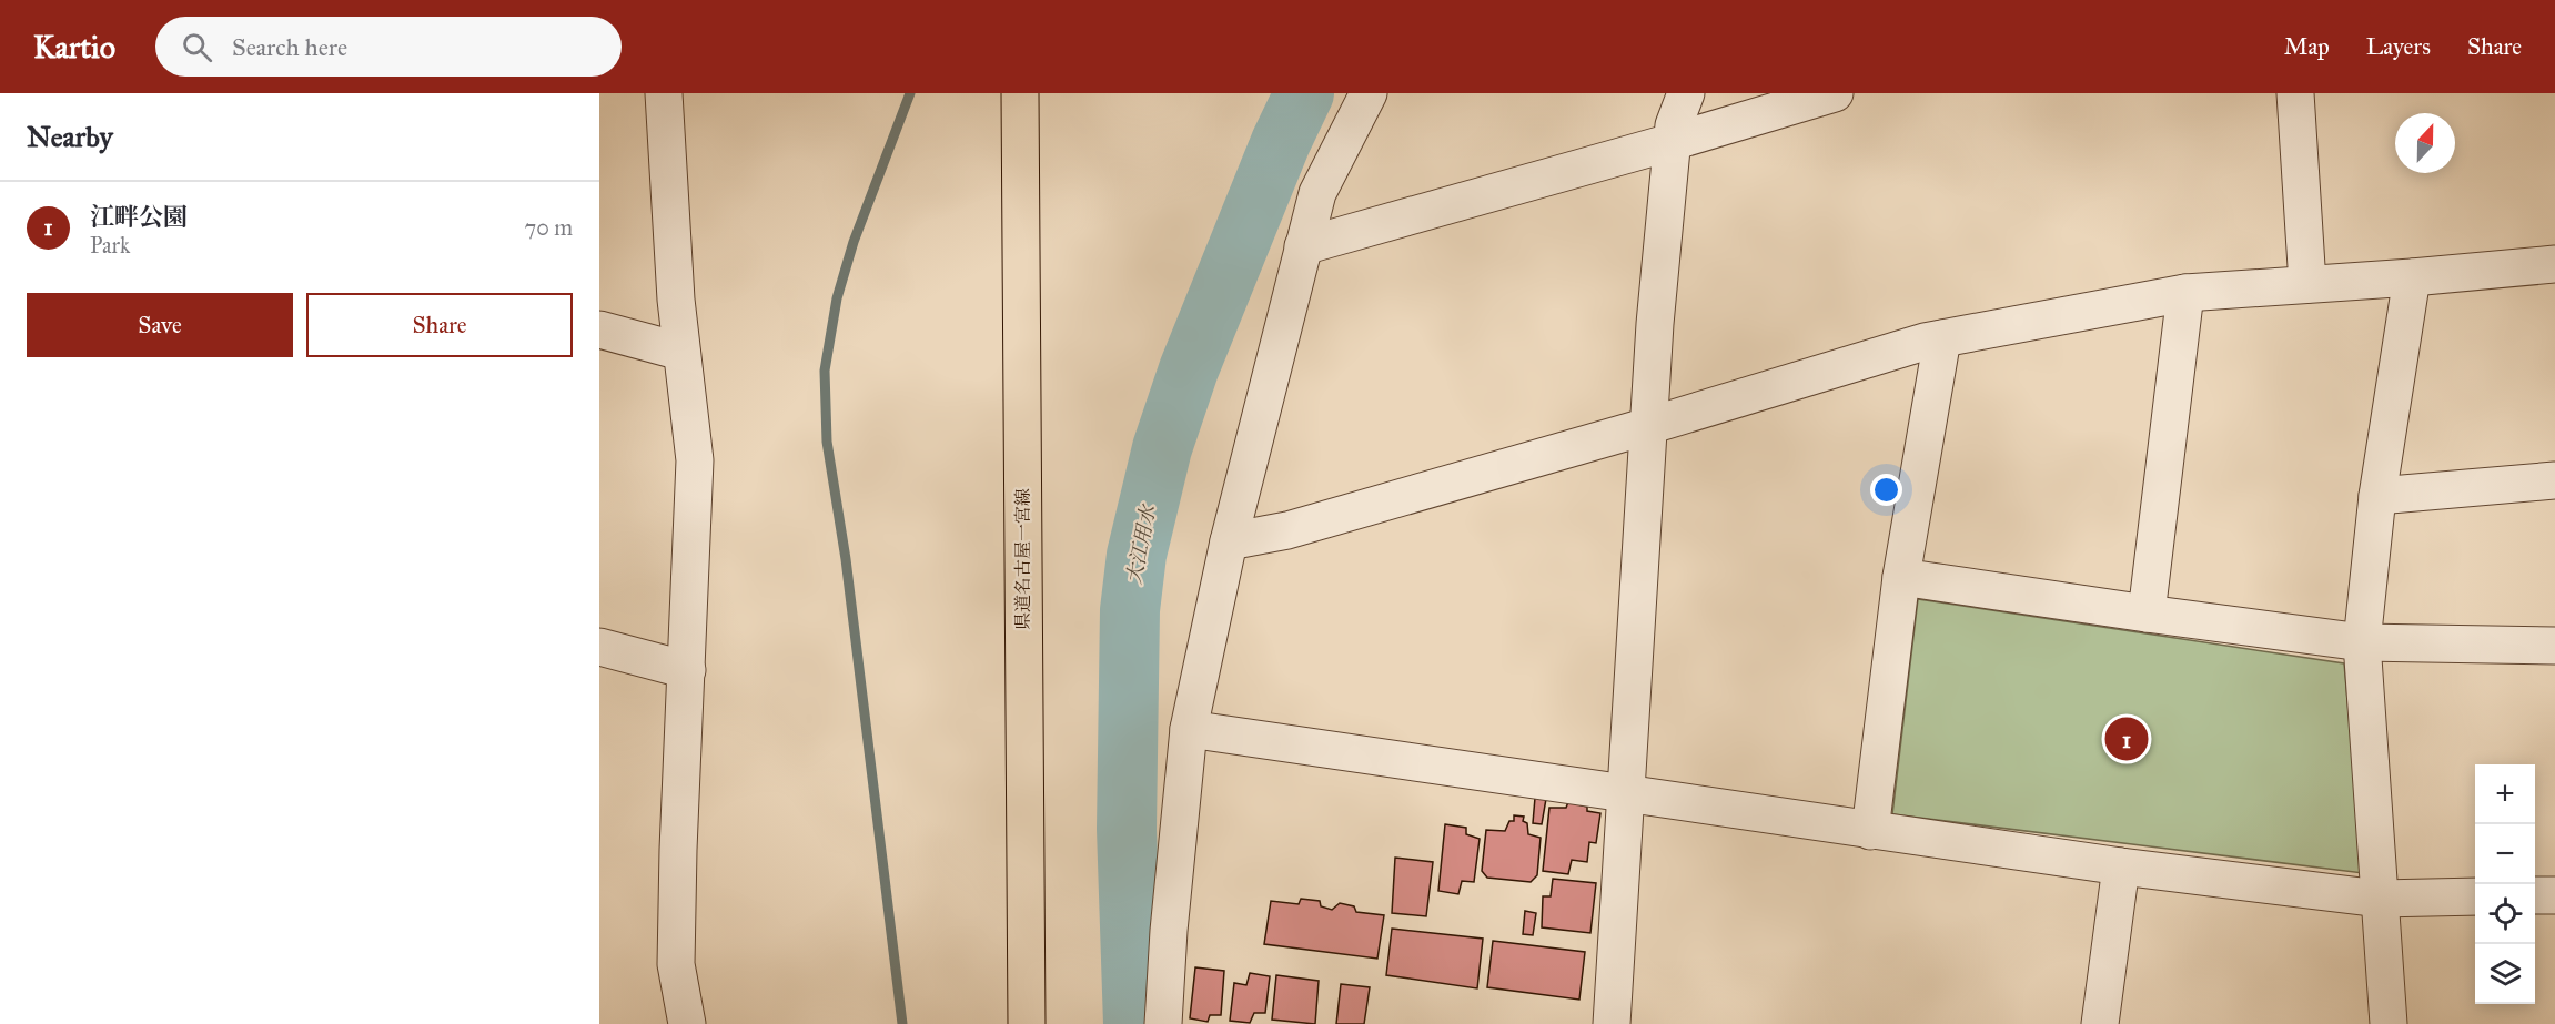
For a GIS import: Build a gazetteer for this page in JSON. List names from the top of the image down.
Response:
{
  "streets": {
    "main road": ["県道名古屋一宮線"]
  },
  "water": ["大江用水"],
  "north": "top",
  "page": {
    "header": "Kartio",
    "search": "Search here",
    "nav": ["Map", "Layers", "Share"],
    "heading": "Nearby",
    "list": [
      {
        "mark": "1",
        "name": "江畔公園",
        "note": "Park",
        "value": "70 m"
      }
    ],
    "buttons": ["Save", "Share"],
    "pins": "1",
    "map_buttons": ["+", "−"]
  }
}
